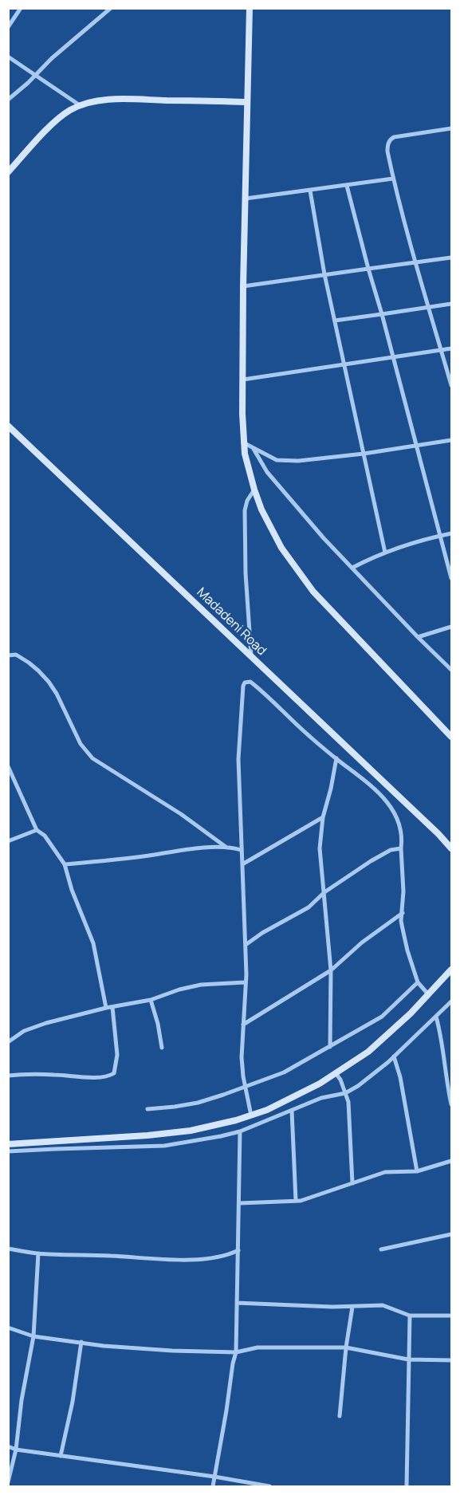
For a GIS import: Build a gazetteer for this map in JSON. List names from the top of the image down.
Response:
{
  "streets": {
    "street": ["Madadeni Road"]
  }
}
